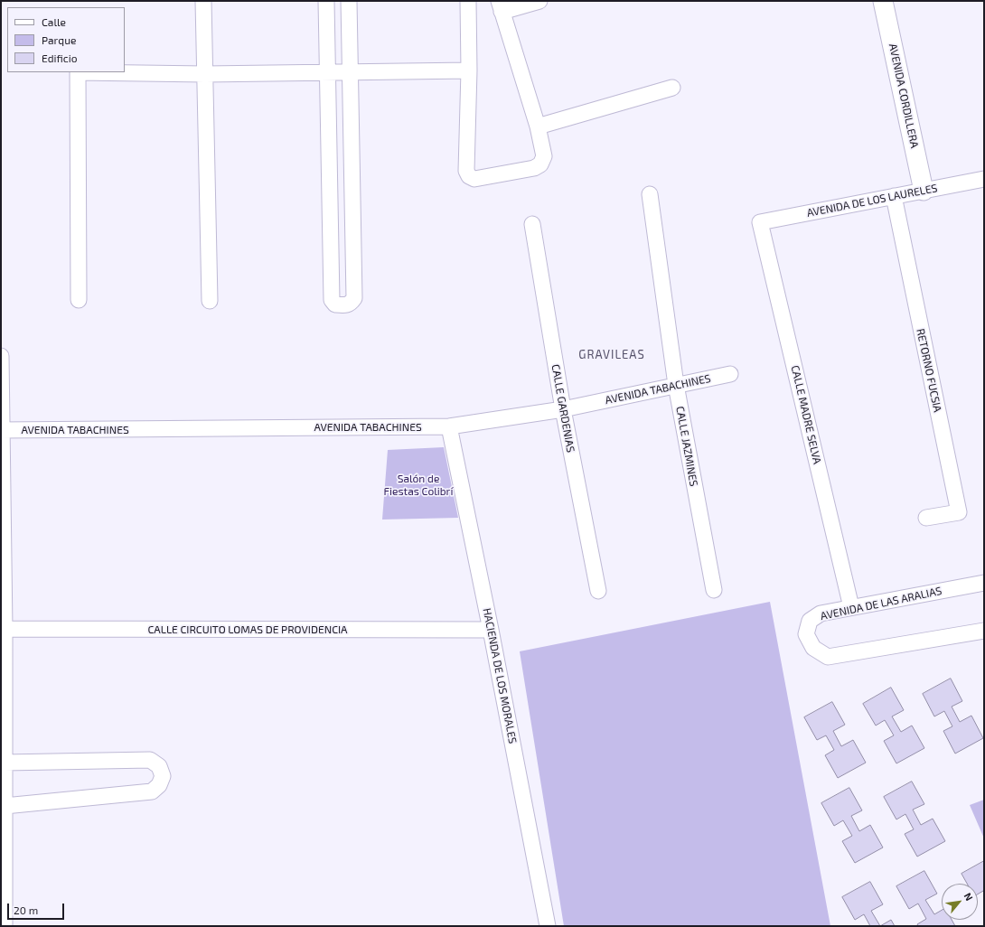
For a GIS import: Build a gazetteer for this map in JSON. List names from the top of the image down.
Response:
{
  "streets": {
    "street": [
      "AVENIDA CORDILLERA",
      "AVENIDA DE LOS LAURELES",
      "RETORNO FUCSIA",
      "AVENIDA TABACHINES",
      "CALLE GARDENIAS",
      "CALLE MADRE SELVA",
      "CALLE JAZMINES",
      "AVENIDA DE LAS ARALIAS",
      "CALLE CIRCUITO LOMAS DE PROVIDENCIA",
      "HACIENDA DE LOS MORALES"
    ]
  },
  "crossings": [
    ["AVENIDA CORDILLERA", "AVENIDA DE LOS LAURELES"],
    ["AVENIDA DE LOS LAURELES", "RETORNO FUCSIA"],
    ["AVENIDA DE LOS LAURELES", "CALLE MADRE SELVA"],
    ["AVENIDA TABACHINES", "CALLE GARDENIAS"],
    ["AVENIDA TABACHINES", "CALLE JAZMINES"],
    ["AVENIDA TABACHINES", "HACIENDA DE LOS MORALES"],
    ["CALLE MADRE SELVA", "AVENIDA DE LAS ARALIAS"],
    ["CALLE CIRCUITO LOMAS DE PROVIDENCIA", "HACIENDA DE LOS MORALES"]
  ],
  "districts": ["GRAVILEAS"],
  "parks": ["Salón de Fiestas Colibrí"],
  "legend": ["Calle", "Parque", "Edificio"],
  "scale_bar": "20 m",
  "north": "top right"
}
